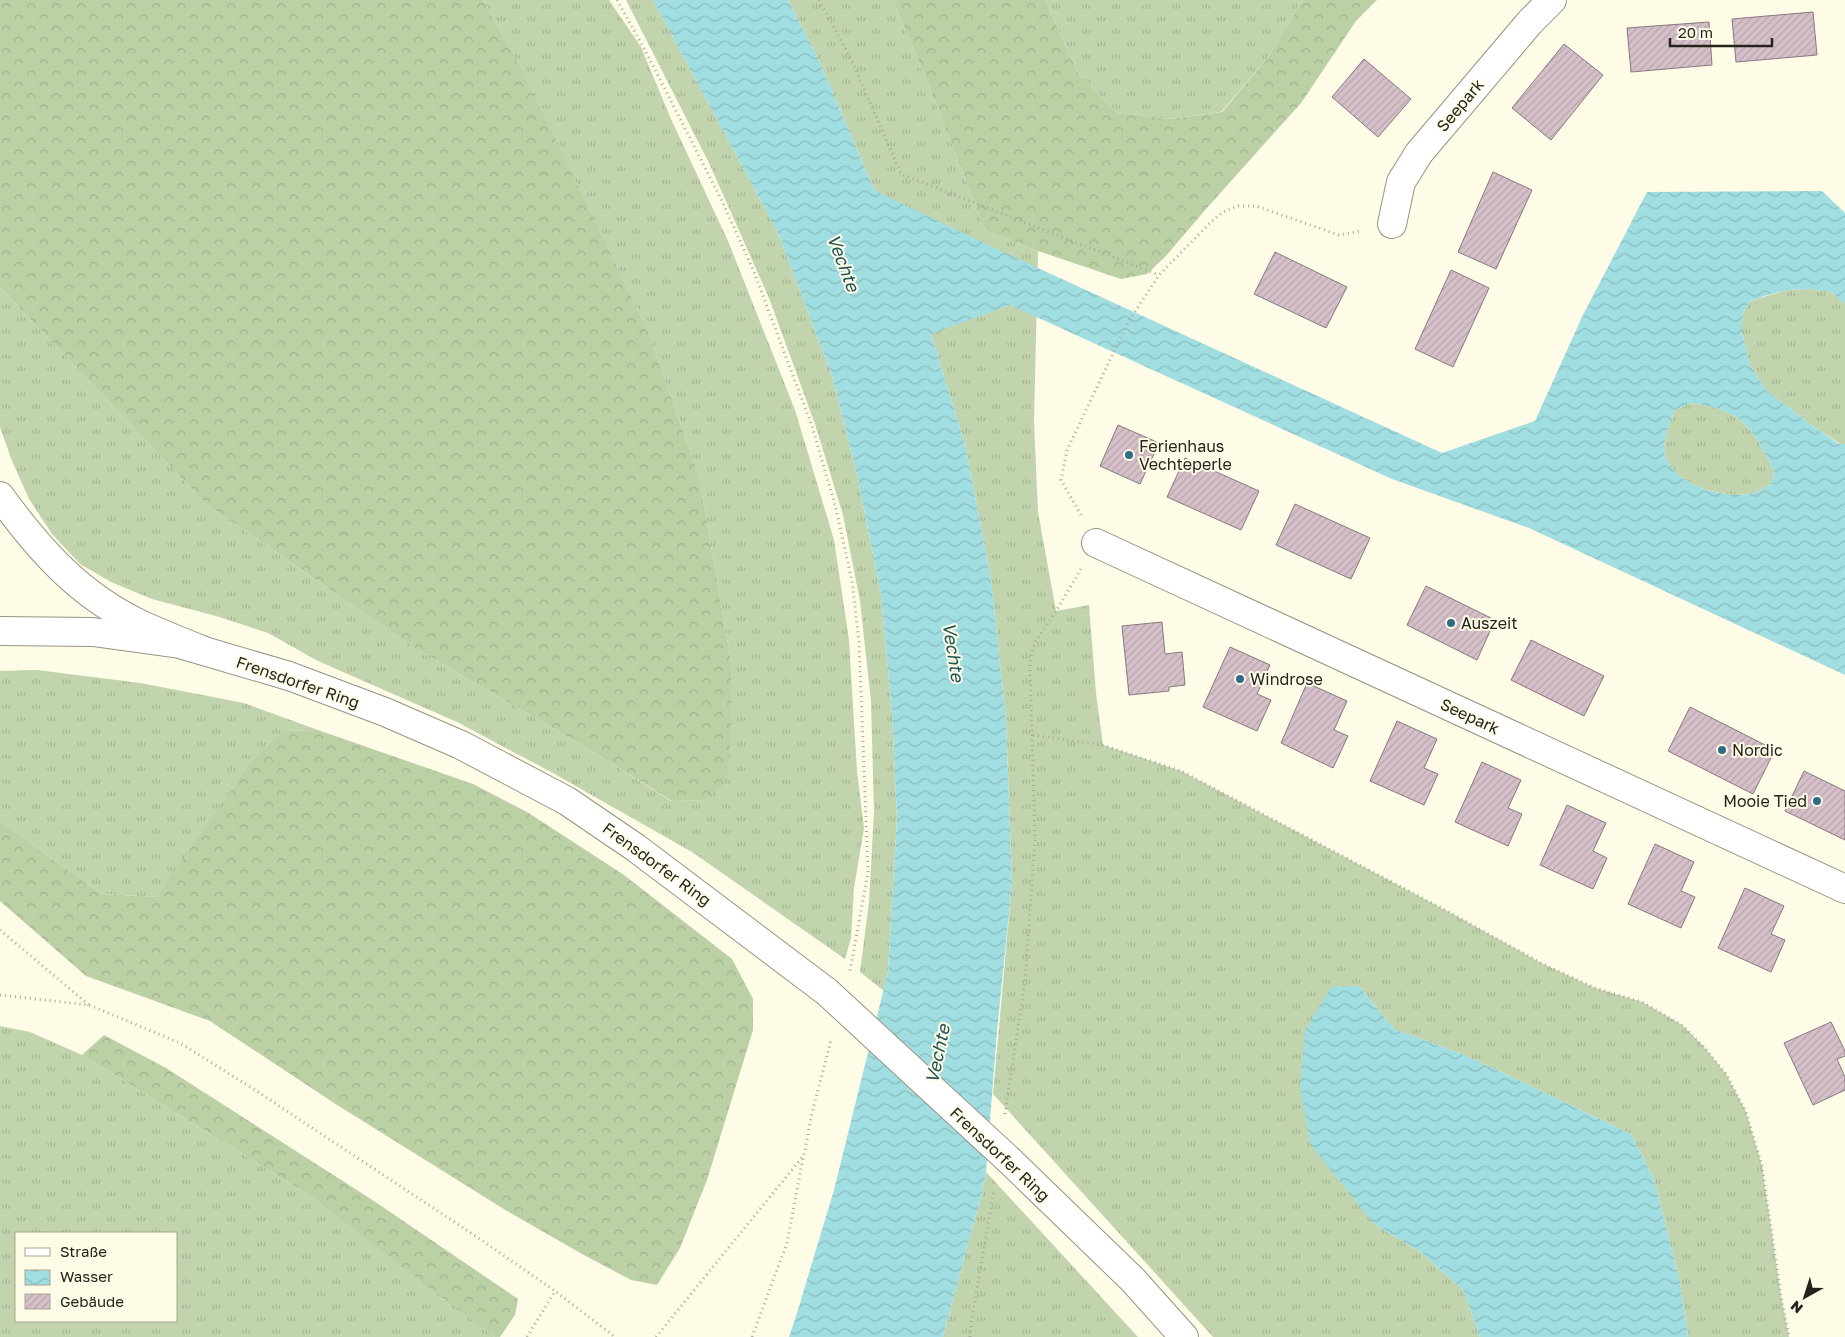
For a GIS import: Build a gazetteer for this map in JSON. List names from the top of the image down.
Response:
{
  "streets": {
    "street": ["Seepark", "Frensdorfer Ring"]
  },
  "water": ["Vechte"],
  "places": [
    "Ferienhaus Vechteperle",
    "Auszeit",
    "Windrose",
    "Nordic",
    "Mooie Tied"
  ],
  "legend": ["Straße", "Wasser", "Gebäude"],
  "scale_bar": "20 m",
  "north": "bottom left"
}
